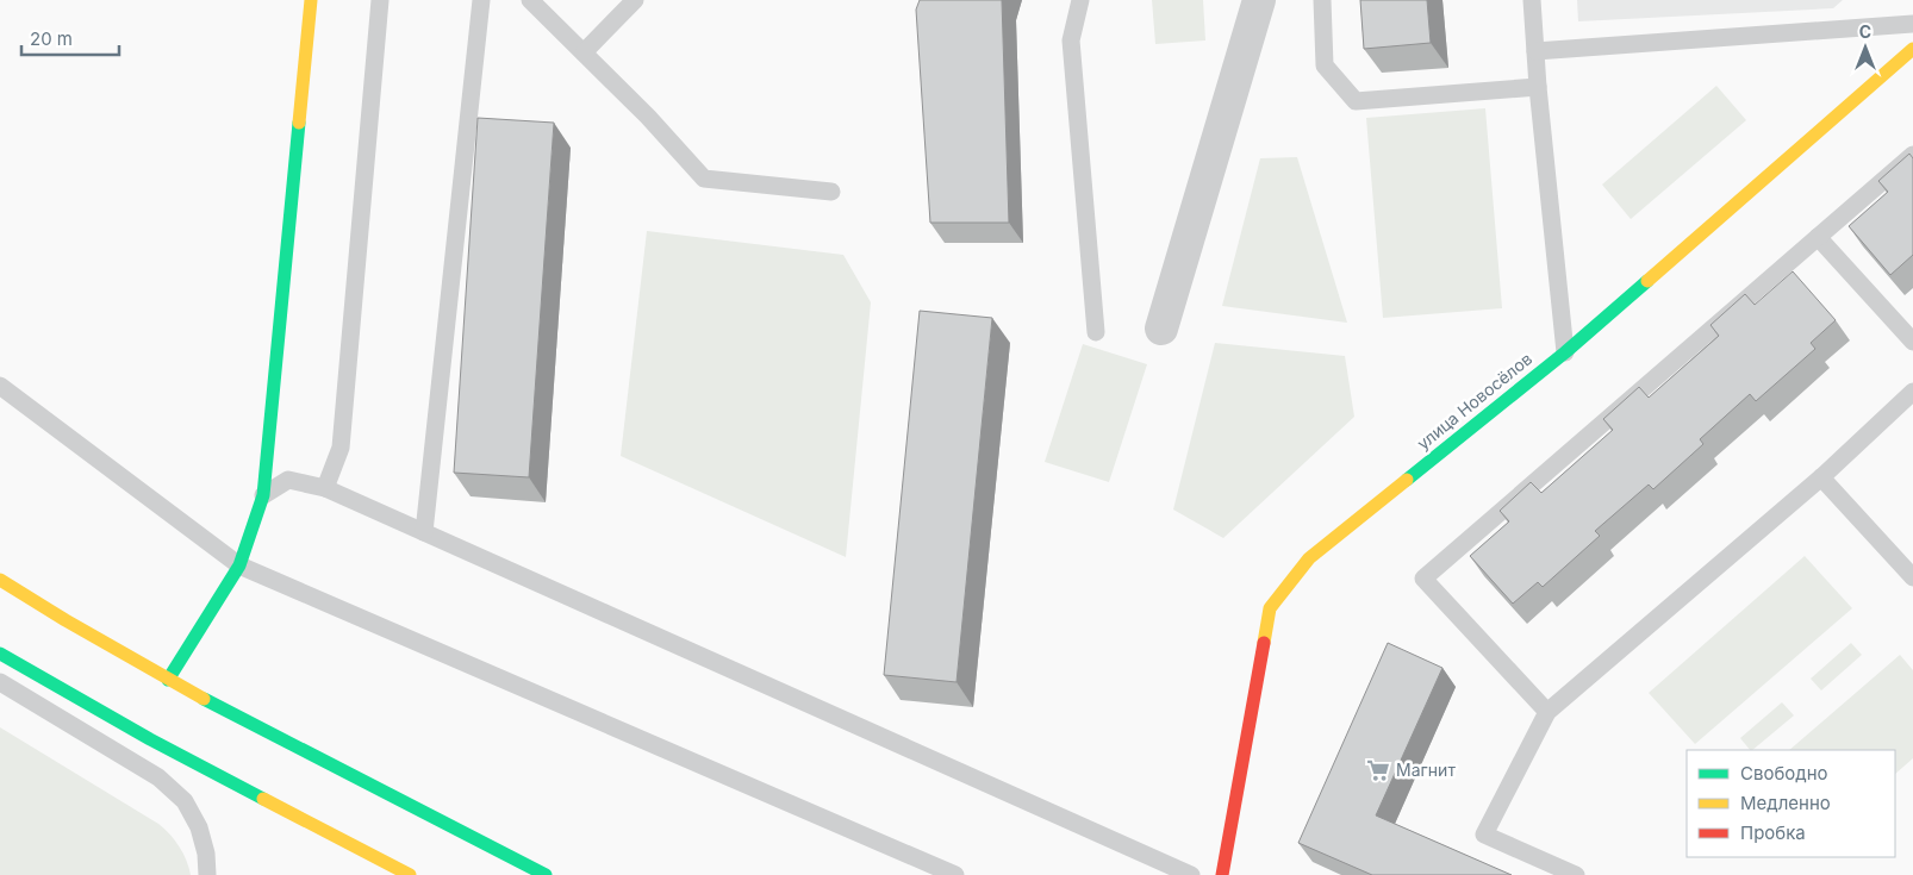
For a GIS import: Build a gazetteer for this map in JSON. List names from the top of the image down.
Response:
{
  "streets": {
    "main road": ["улица Новосёлов"]
  },
  "places": {
    "supermarket": ["Магнит"]
  },
  "legend": ["Свободно", "Медленно", "Пробка"],
  "scale_bar": "20 m",
  "north": "top"
}
